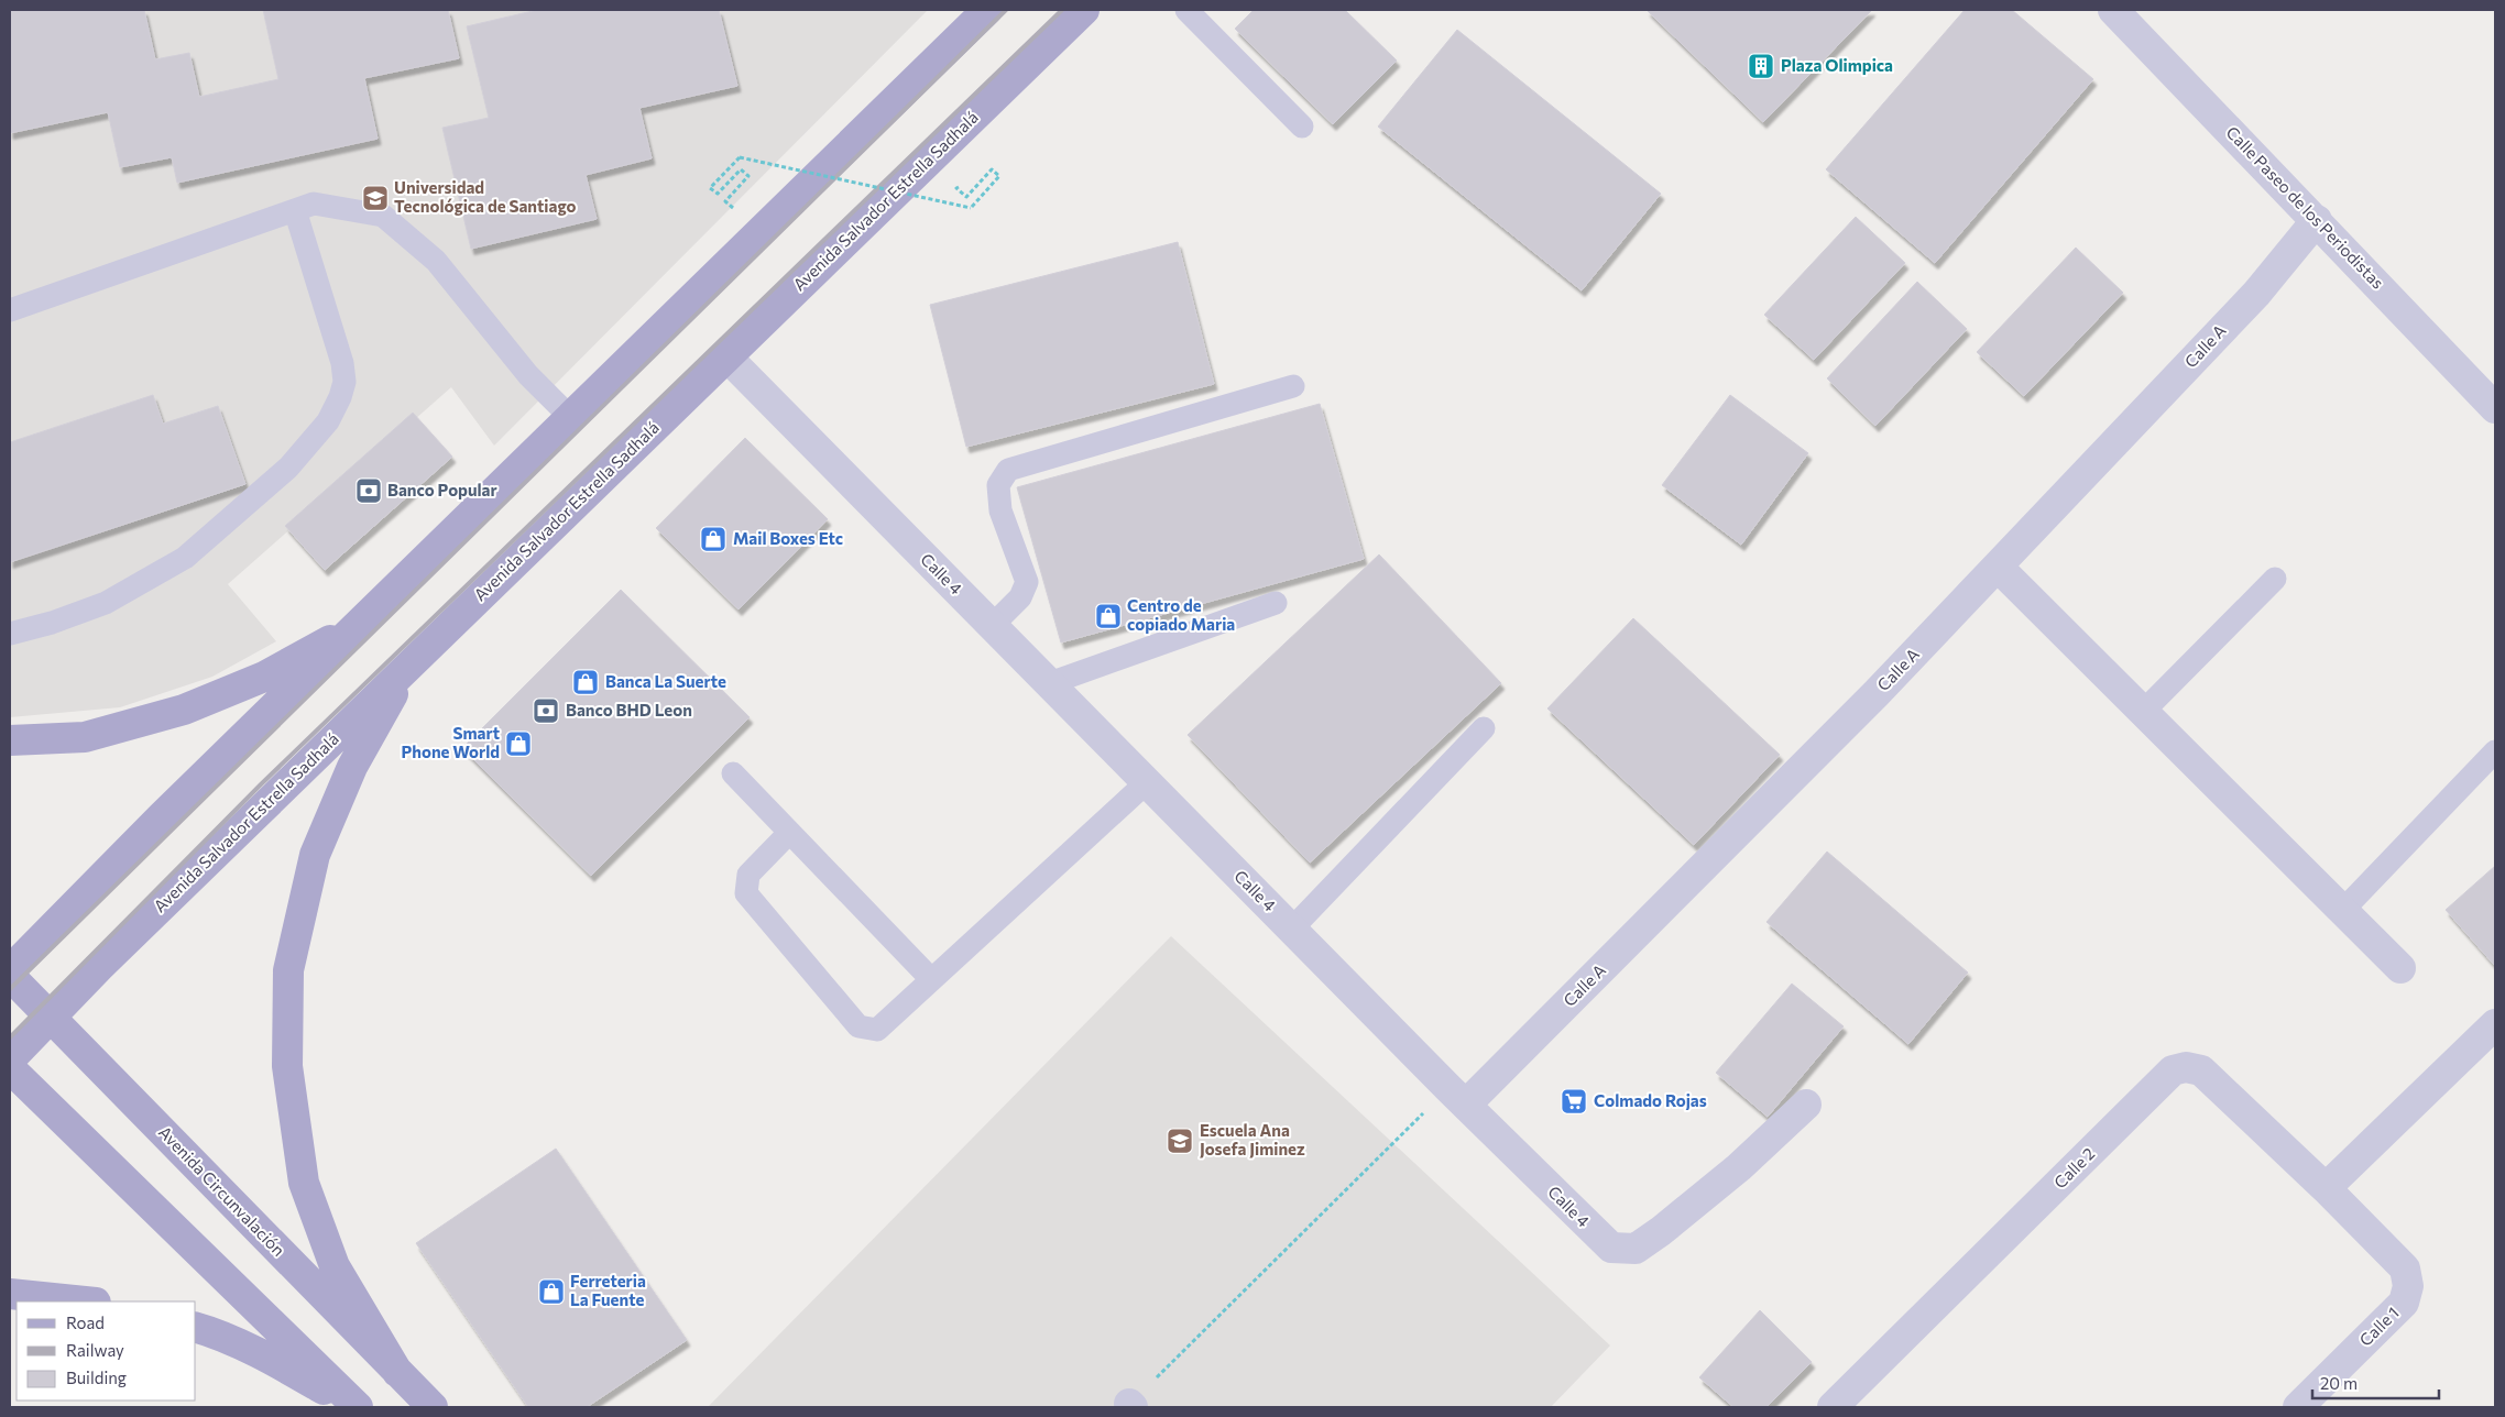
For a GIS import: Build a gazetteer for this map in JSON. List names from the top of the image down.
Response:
{
  "streets": {
    "main road": ["Avenida Salvador Estrella Sadhalá", "Avenida Circunvalación"],
    "street": [
      "Calle Paseo de los Periodistas",
      "Calle A",
      "Calle 4",
      "Calle 2",
      "Calle 1"
    ]
  },
  "crossings": [
    ["Avenida Salvador Estrella Sadhalá", "Calle 4"],
    ["Avenida Salvador Estrella Sadhalá", "Avenida Circunvalación"],
    ["Calle Paseo de los Periodistas", "Calle A"],
    ["Calle A", "Calle 4"],
    ["Calle 2", "Calle 1"]
  ],
  "places": {
    "building": ["Plaza Olimpica"],
    "school or university": ["Universidad Tecnológica de Santiago", "Escuela Ana Josefa Jiminez"],
    "bank": ["Banco Popular", "Banco BHD Leon"],
    "shop": [
      "Mail Boxes Etc",
      "Centro de copiado Maria",
      "Banca La Suerte",
      "Smart Phone World",
      "Ferreteria La Fuente"
    ],
    "supermarket": ["Colmado Rojas"]
  },
  "legend": ["Road", "Railway", "Building"],
  "scale_bar": "20 m"
}
